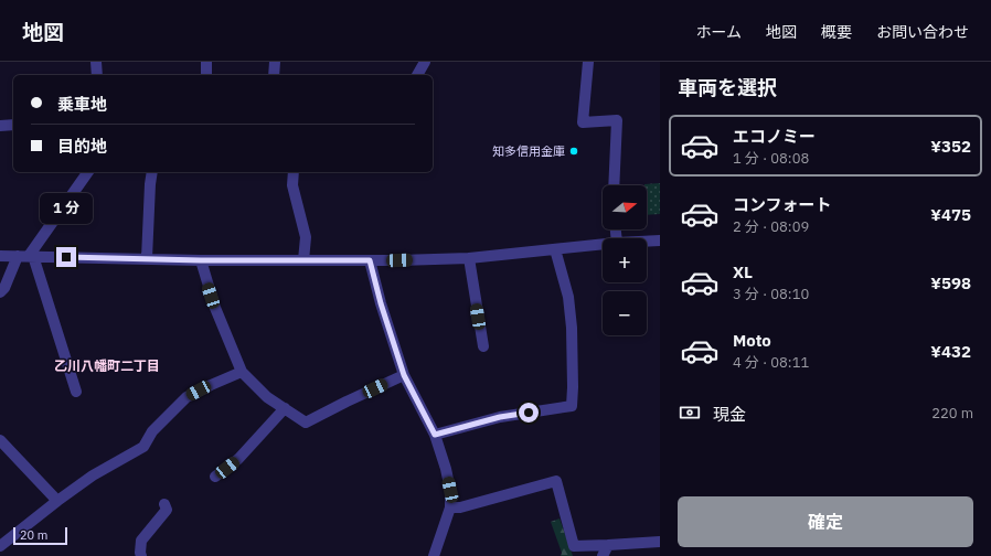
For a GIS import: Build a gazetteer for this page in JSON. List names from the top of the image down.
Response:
{
  "districts": ["乙川八幡町二丁目"],
  "places": ["知多信用金庫"],
  "scale_bar": "20 m",
  "north": "right",
  "page": {
    "header": "地図",
    "nav": [
      "ホーム",
      "地図",
      "概要",
      "お問い合わせ"
    ],
    "heading": "車両を選択",
    "banner": ["乗車地", "目的地"],
    "list": [
      {
        "name": "エコノミー",
        "note": "1 分 · 08:08",
        "value": "¥352"
      },
      {
        "name": "コンフォート",
        "note": "2 分 · 08:09",
        "value": "¥475"
      },
      {
        "name": "XL",
        "note": "3 分 · 08:10",
        "value": "¥598"
      },
      {
        "name": "Moto",
        "note": "4 分 · 08:11",
        "value": "¥432"
      }
    ],
    "map_buttons": ["+", "−"],
    "bubble": "1 分",
    "pay": ["現金", "220 m"],
    "buttons": "確定",
    "scale": "20 m"
  }
}
